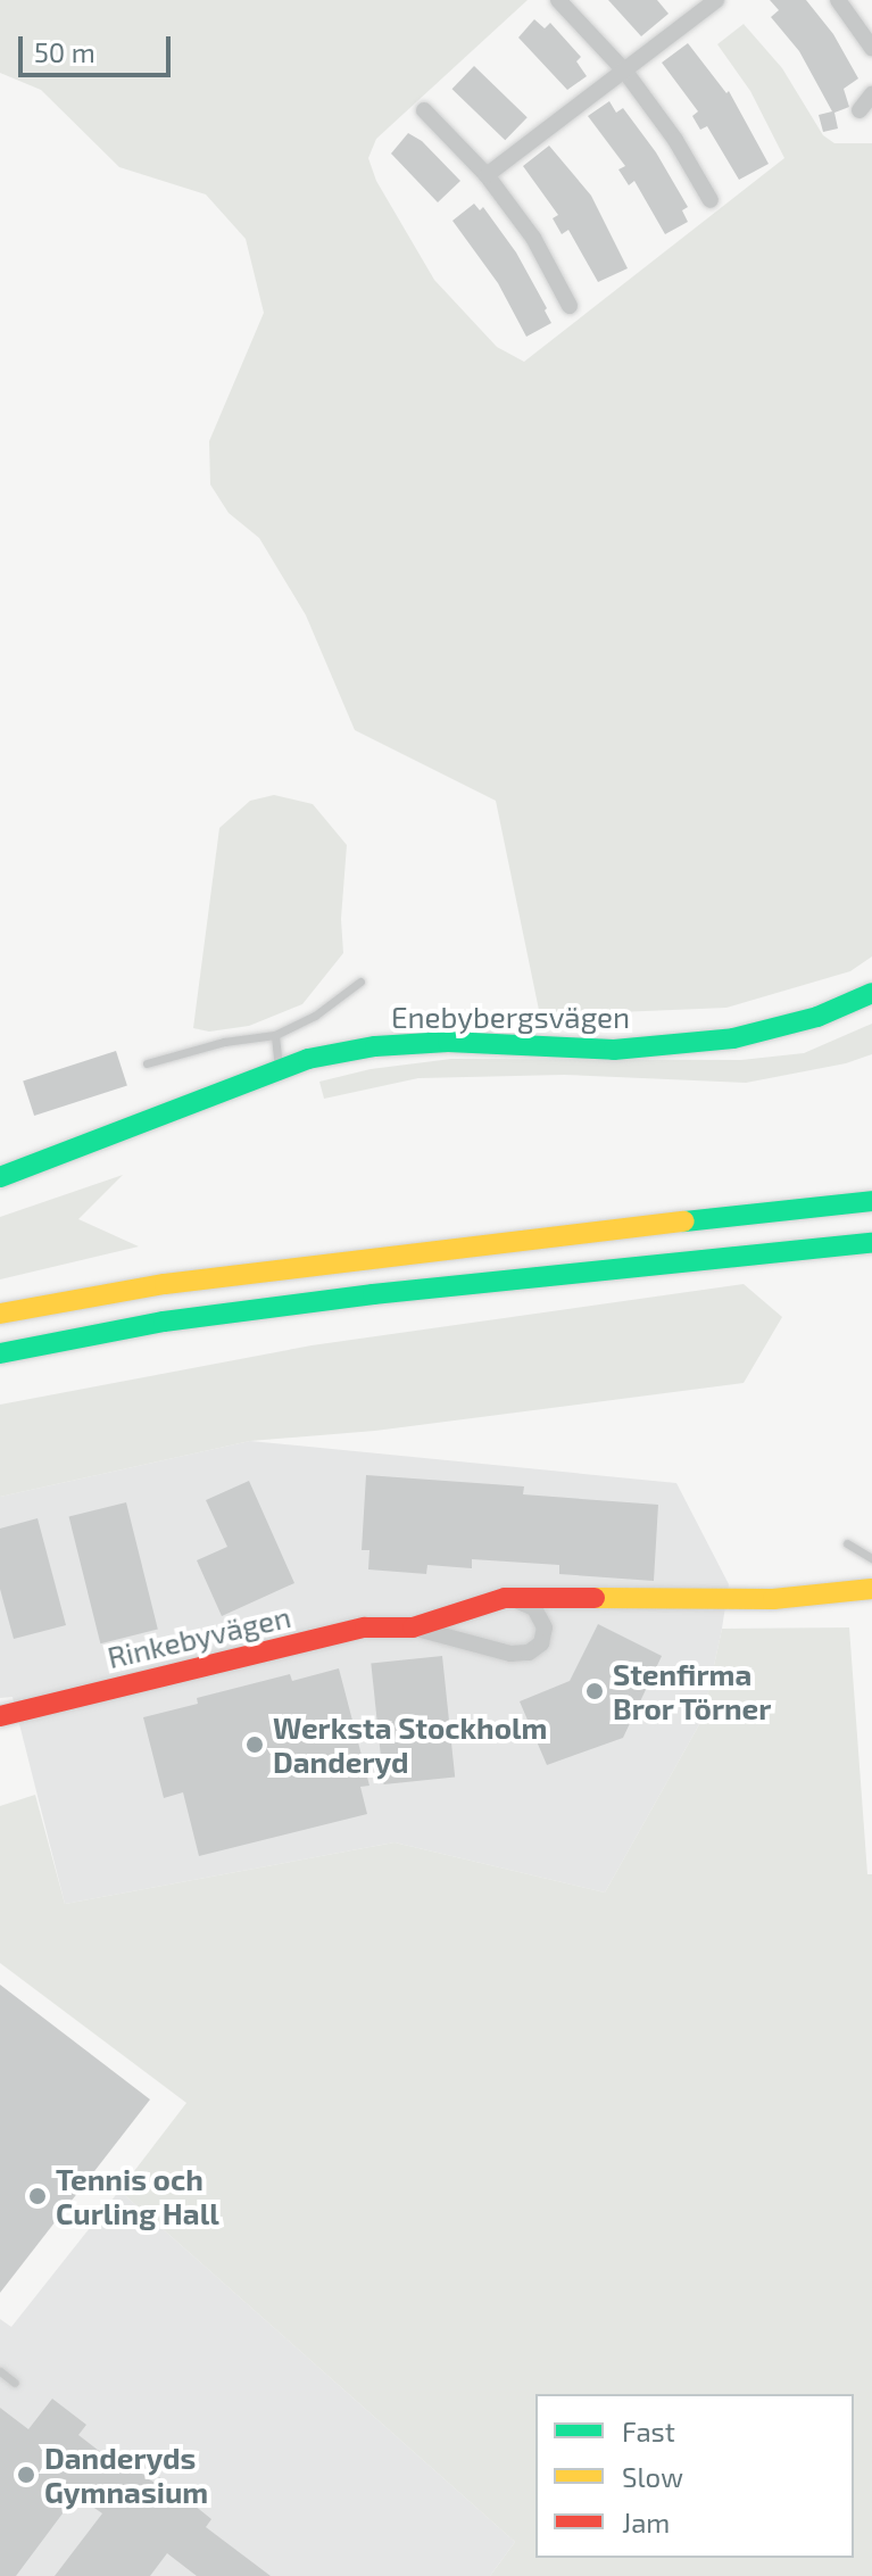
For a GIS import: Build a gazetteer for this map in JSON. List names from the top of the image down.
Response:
{
  "streets": {
    "main road": ["Enebybergsvägen", "Rinkebyvägen"]
  },
  "places": [
    "Stenfirma Bror Törner",
    "Werksta Stockholm Danderyd",
    "Tennis och Curling Hall",
    "Danderyds Gymnasium"
  ],
  "legend": ["Fast", "Slow", "Jam"],
  "scale_bar": "50 m"
}
